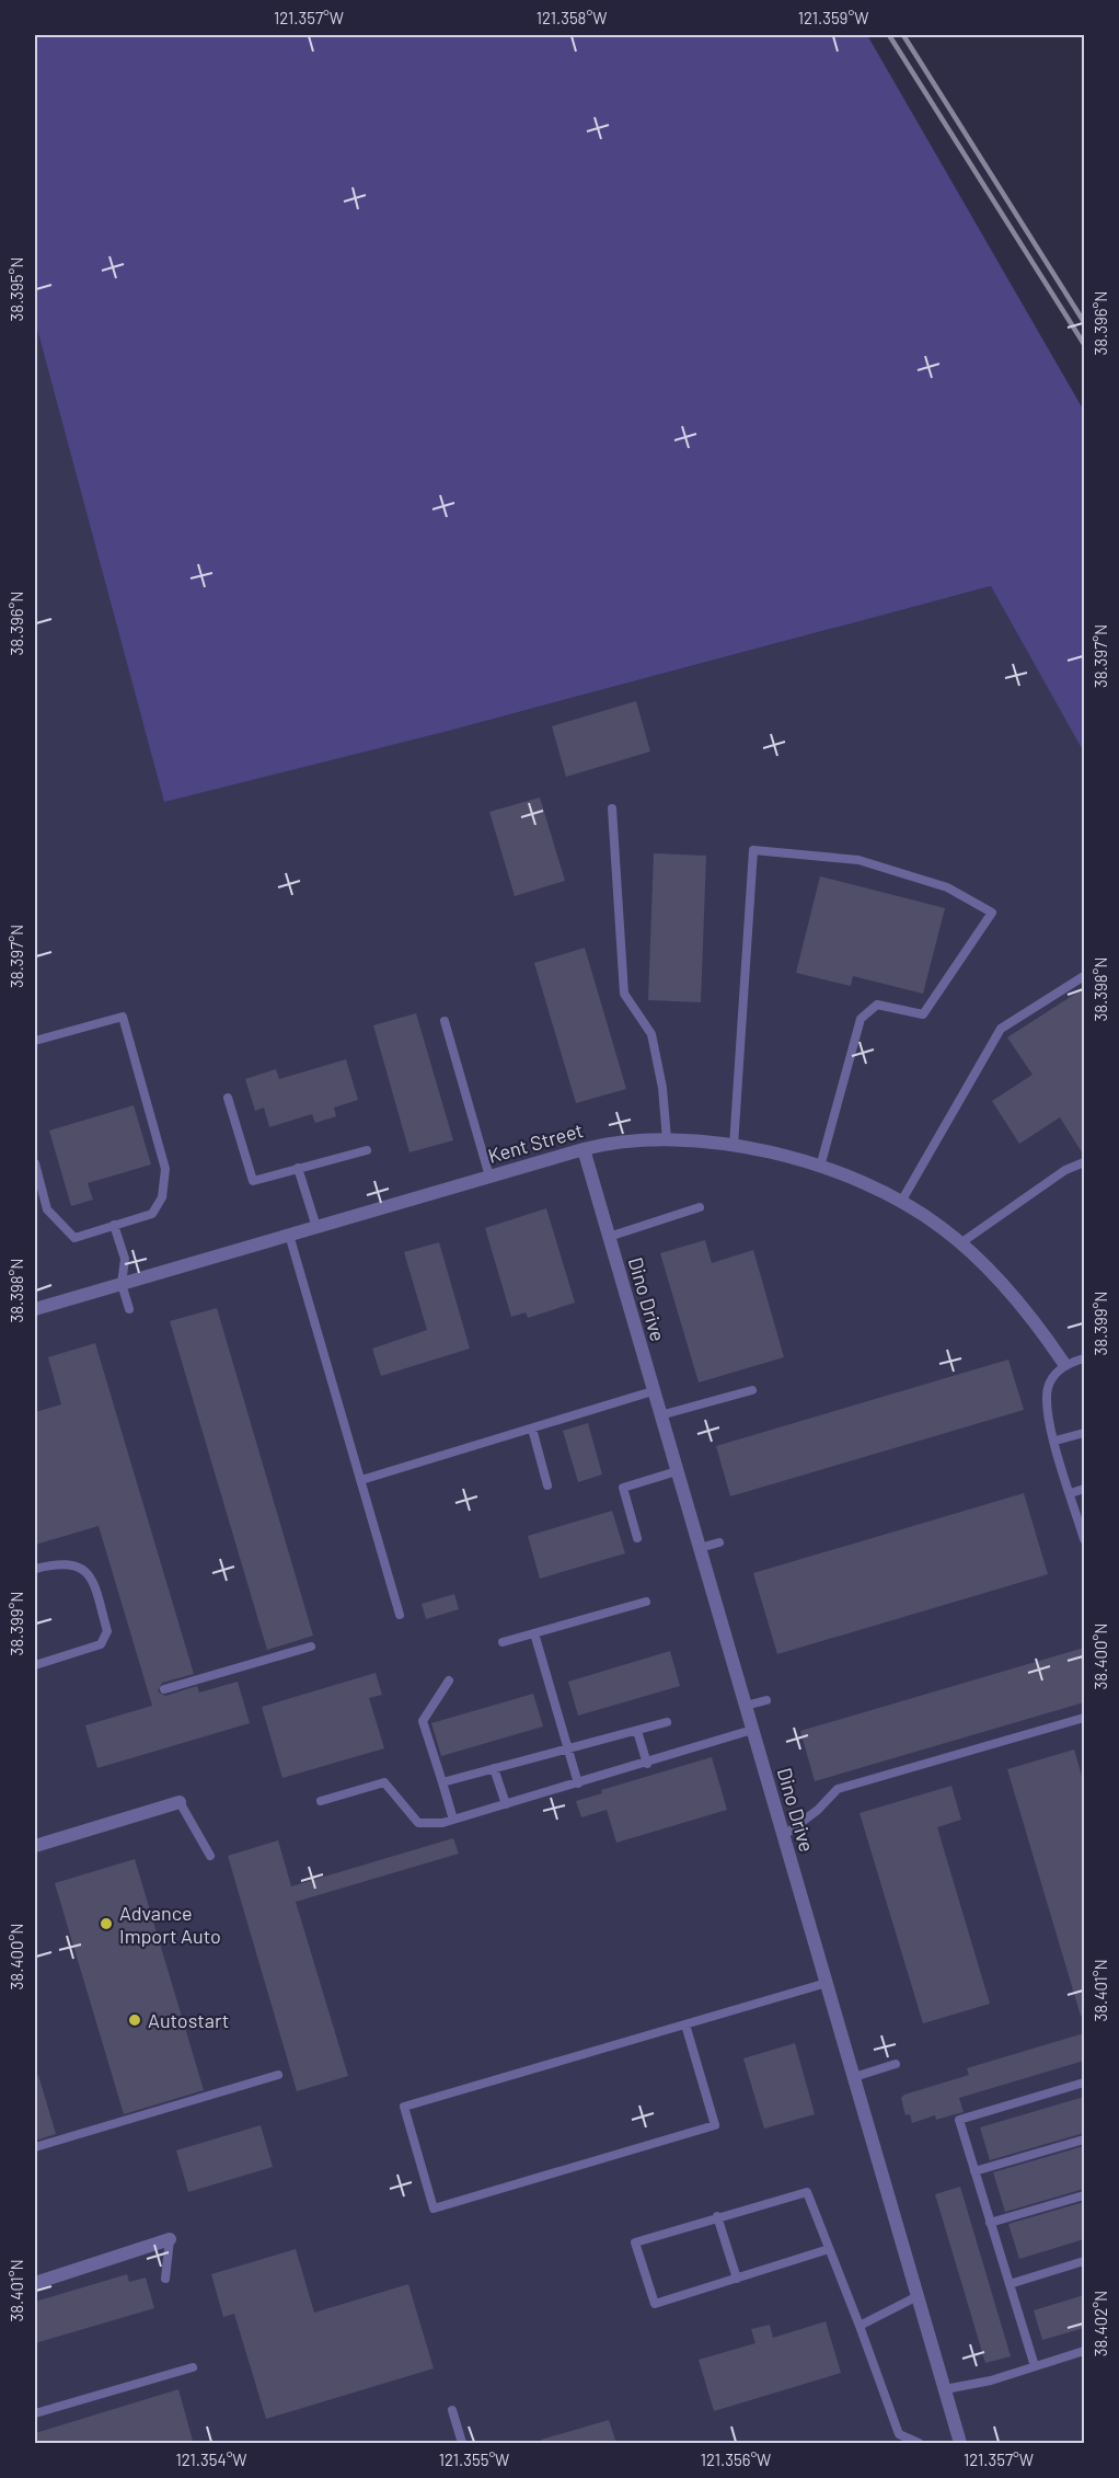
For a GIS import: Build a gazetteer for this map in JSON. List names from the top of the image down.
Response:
{
  "streets": {
    "street": ["Kent Street", "Dino Drive"]
  },
  "crossings": [
    ["Kent Street", "Dino Drive"]
  ],
  "places": ["Advance Import Auto", "Autostart"],
  "coordinates": [
    "121.357°W",
    "121.358°W",
    "121.359°W",
    "38.395°N",
    "38.396°N",
    "38.397°N",
    "38.398°N",
    "38.399°N",
    "38.400°N",
    "38.401°N",
    "38.402°N",
    "121.354°W",
    "121.355°W",
    "121.356°W"
  ]
}
